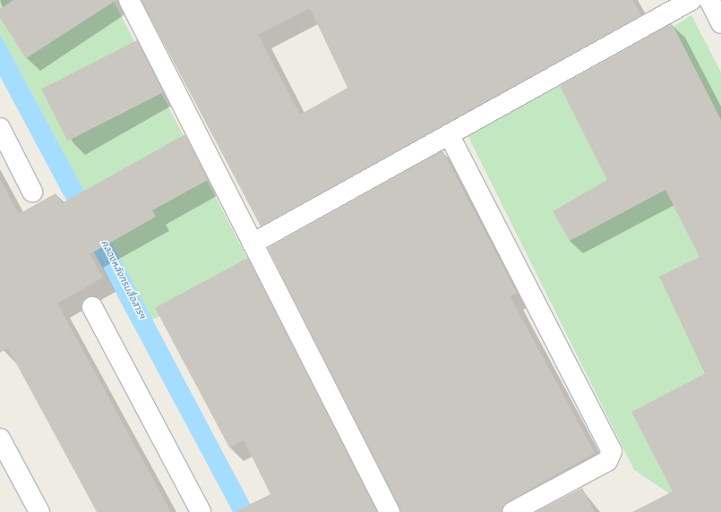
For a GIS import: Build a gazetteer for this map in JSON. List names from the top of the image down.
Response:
{
  "water": ["คลองหลังกรมสื่อสารฯ"]
}
